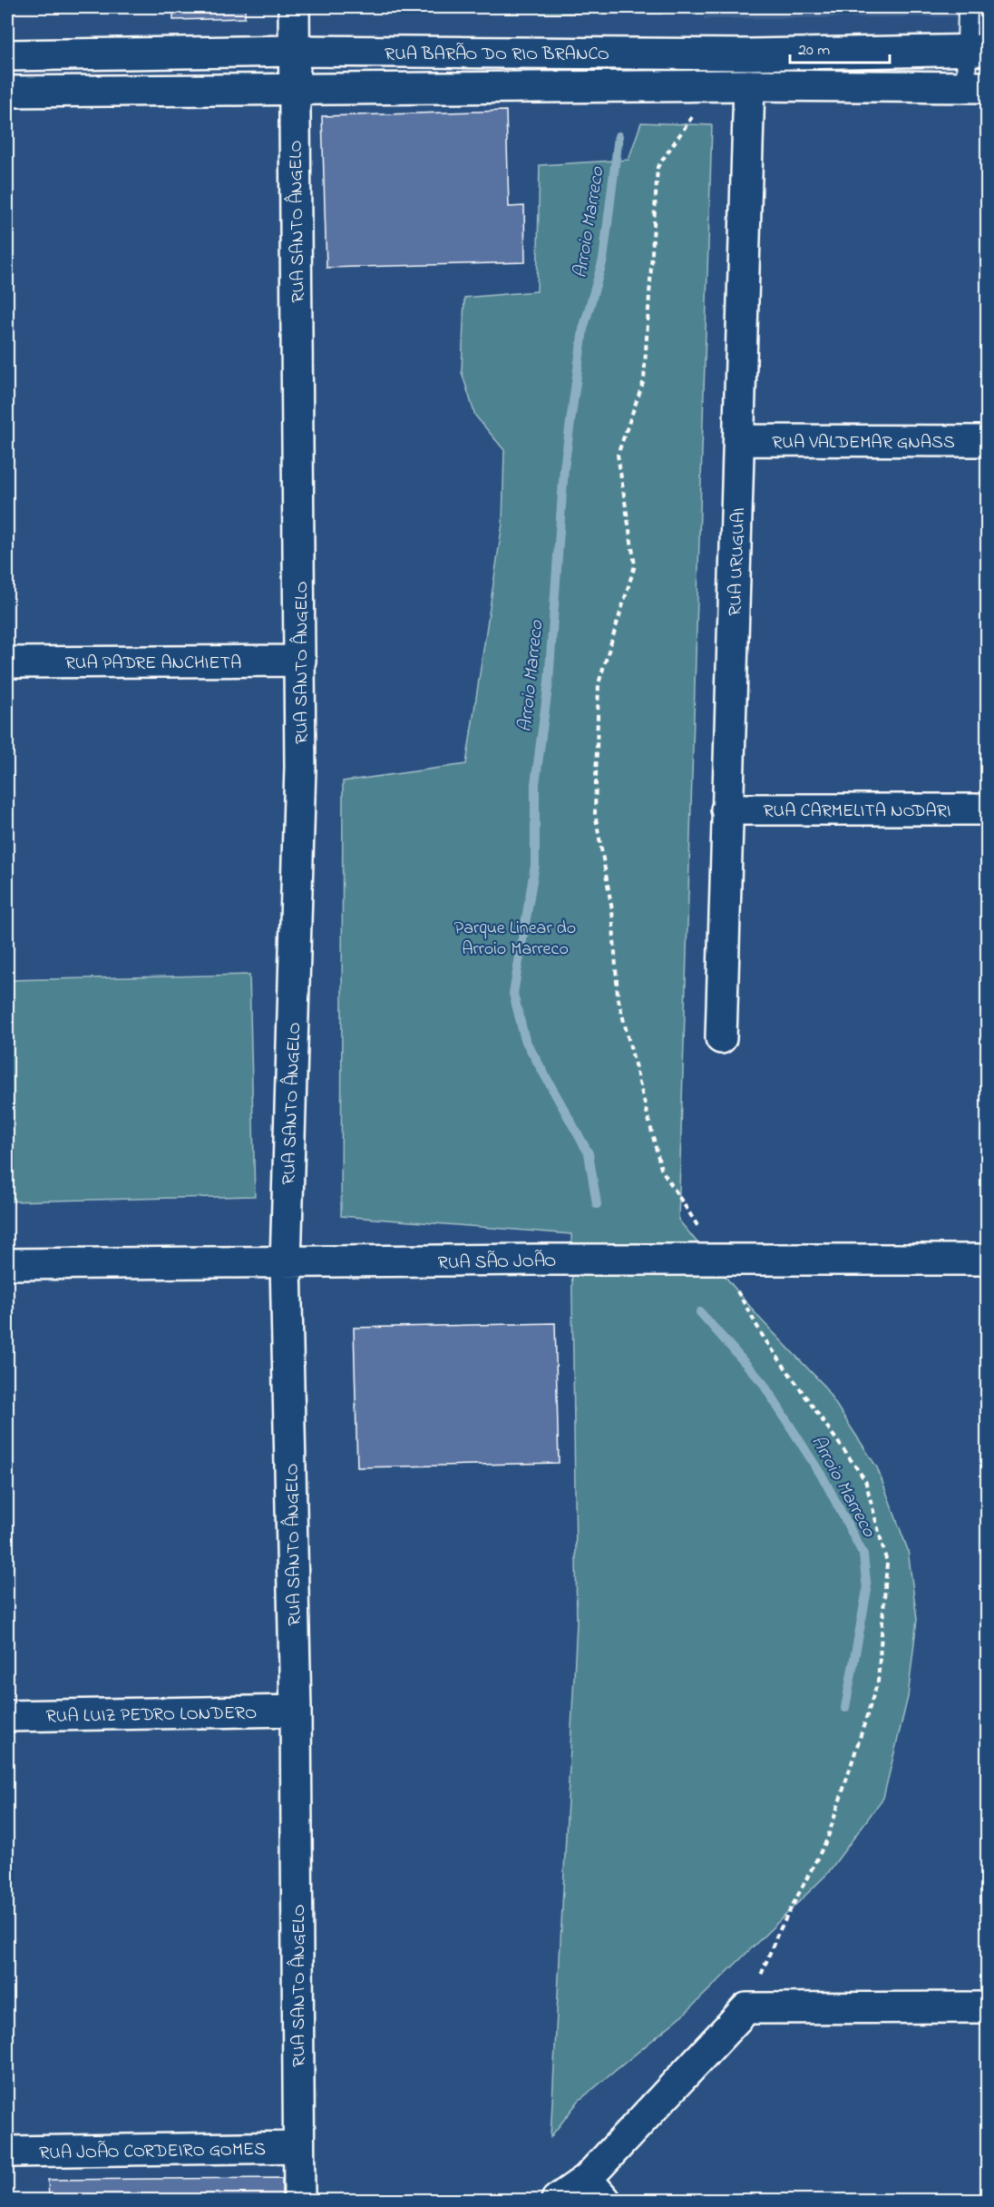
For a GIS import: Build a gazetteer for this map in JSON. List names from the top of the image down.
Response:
{
  "streets": {
    "street": [
      "RUA BARÃO DO RIO BRANCO",
      "RUA SANTO ÂNGELO",
      "RUA VALDEMAR GNASS",
      "RUA URUGUAI",
      "RUA PADRE ANCHIETA",
      "RUA CARMELITA NODARI",
      "RUA SÃO JOÃO",
      "RUA LUIZ PEDRO LONDERO",
      "RUA JOÃO CORDEIRO GOMES"
    ]
  },
  "crossings": [
    ["RUA BARÃO DO RIO BRANCO", "RUA SANTO ÂNGELO"],
    ["RUA BARÃO DO RIO BRANCO", "RUA URUGUAI"],
    ["RUA SANTO ÂNGELO", "RUA PADRE ANCHIETA"],
    ["RUA SANTO ÂNGELO", "RUA SÃO JOÃO"],
    ["RUA SANTO ÂNGELO", "RUA LUIZ PEDRO LONDERO"],
    ["RUA SANTO ÂNGELO", "RUA JOÃO CORDEIRO GOMES"],
    ["RUA VALDEMAR GNASS", "RUA URUGUAI"],
    ["RUA URUGUAI", "RUA CARMELITA NODARI"]
  ],
  "water": ["Arroio Marreco"],
  "parks": ["Parque Linear do Arroio Marreco"],
  "scale_bar": "20 m"
}
